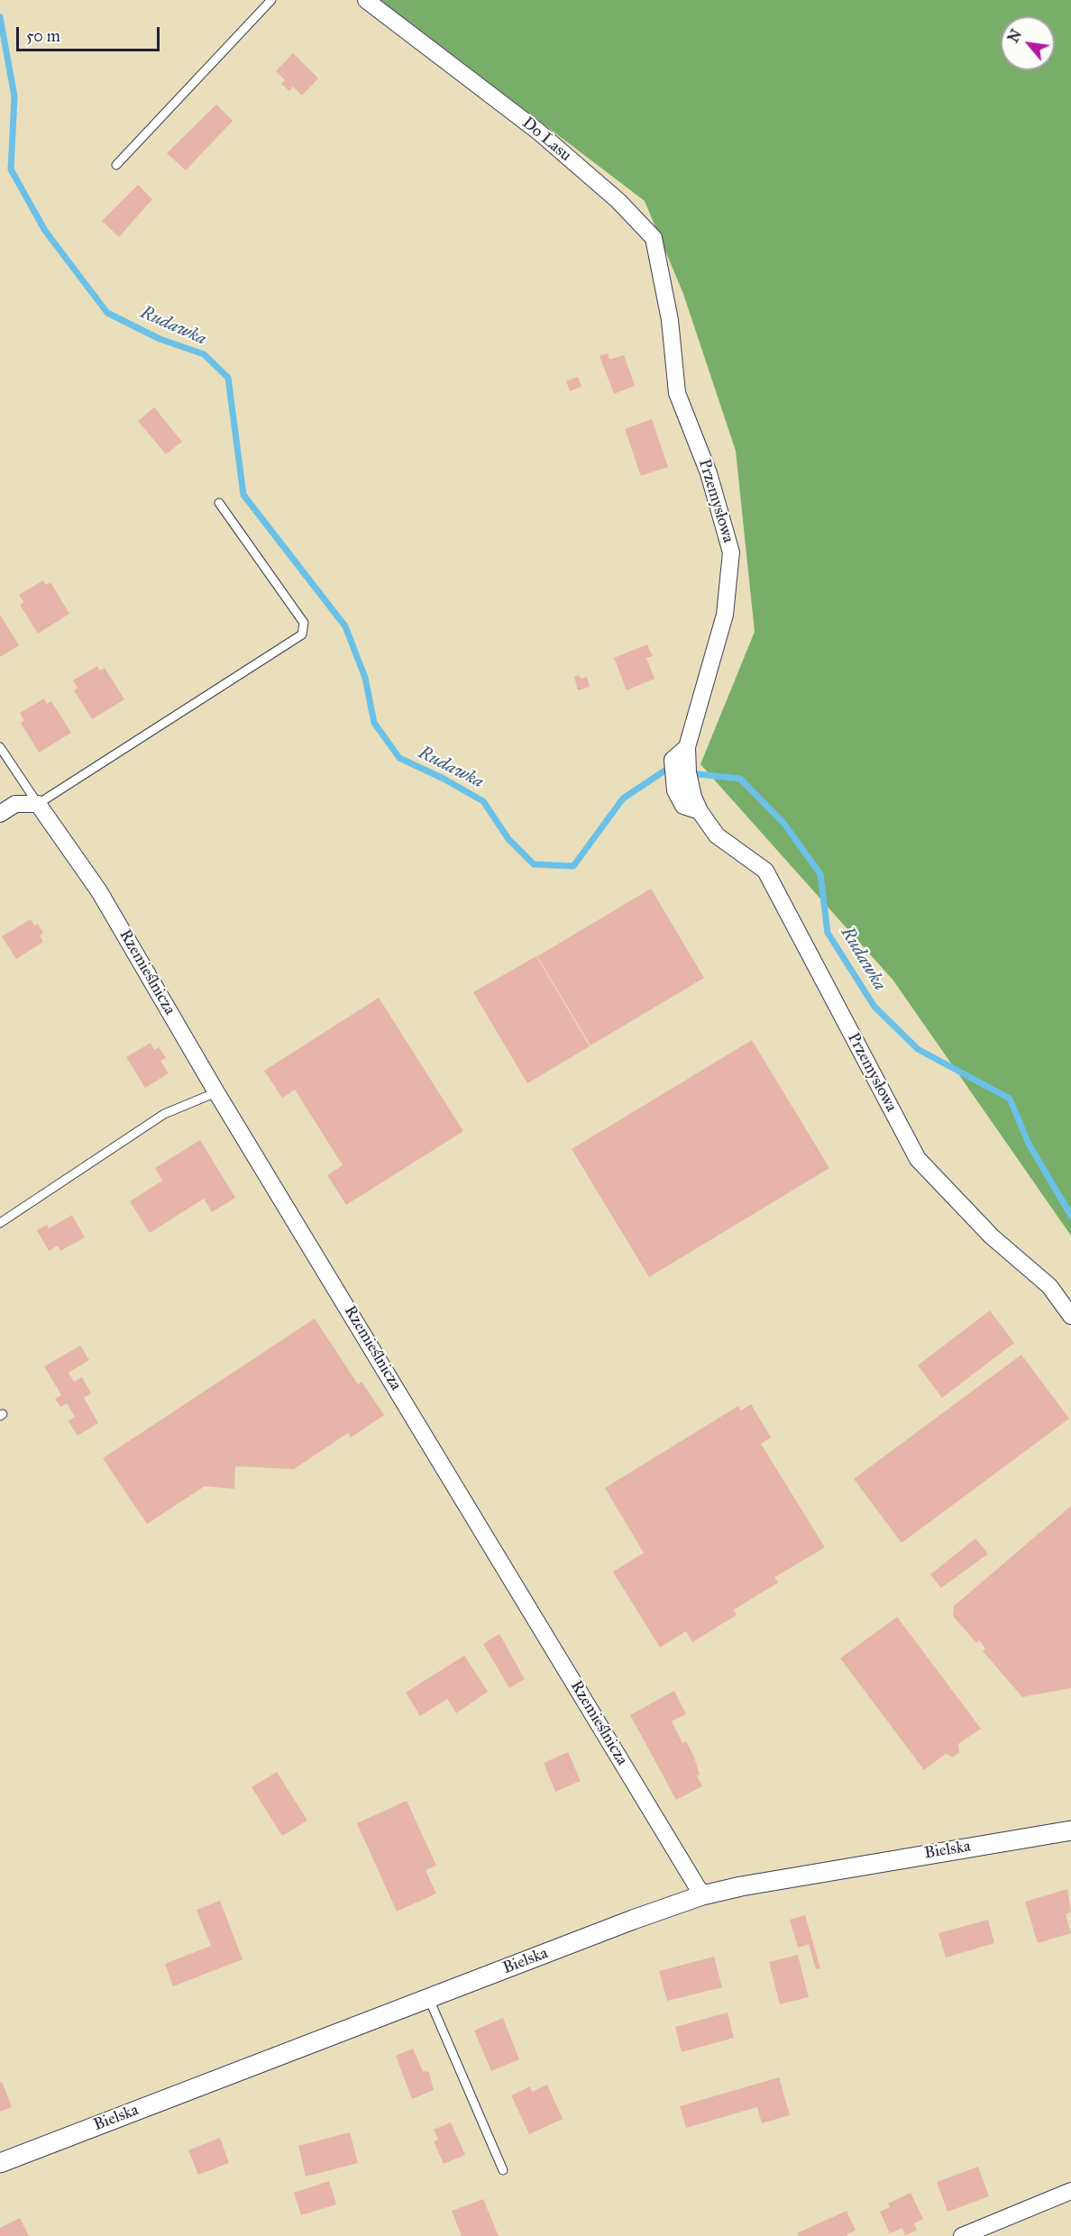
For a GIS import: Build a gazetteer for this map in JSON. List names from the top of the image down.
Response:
{
  "streets": {
    "street": [
      "Do Lasu",
      "Przemysłowa",
      "Rzemieślnicza",
      "Bielska"
    ]
  },
  "crossings": [
    ["Do Lasu", "Przemysłowa"],
    ["Rzemieślnicza", "Bielska"]
  ],
  "water": ["Rudawka"],
  "scale_bar": "50 m",
  "north": "top left"
}
